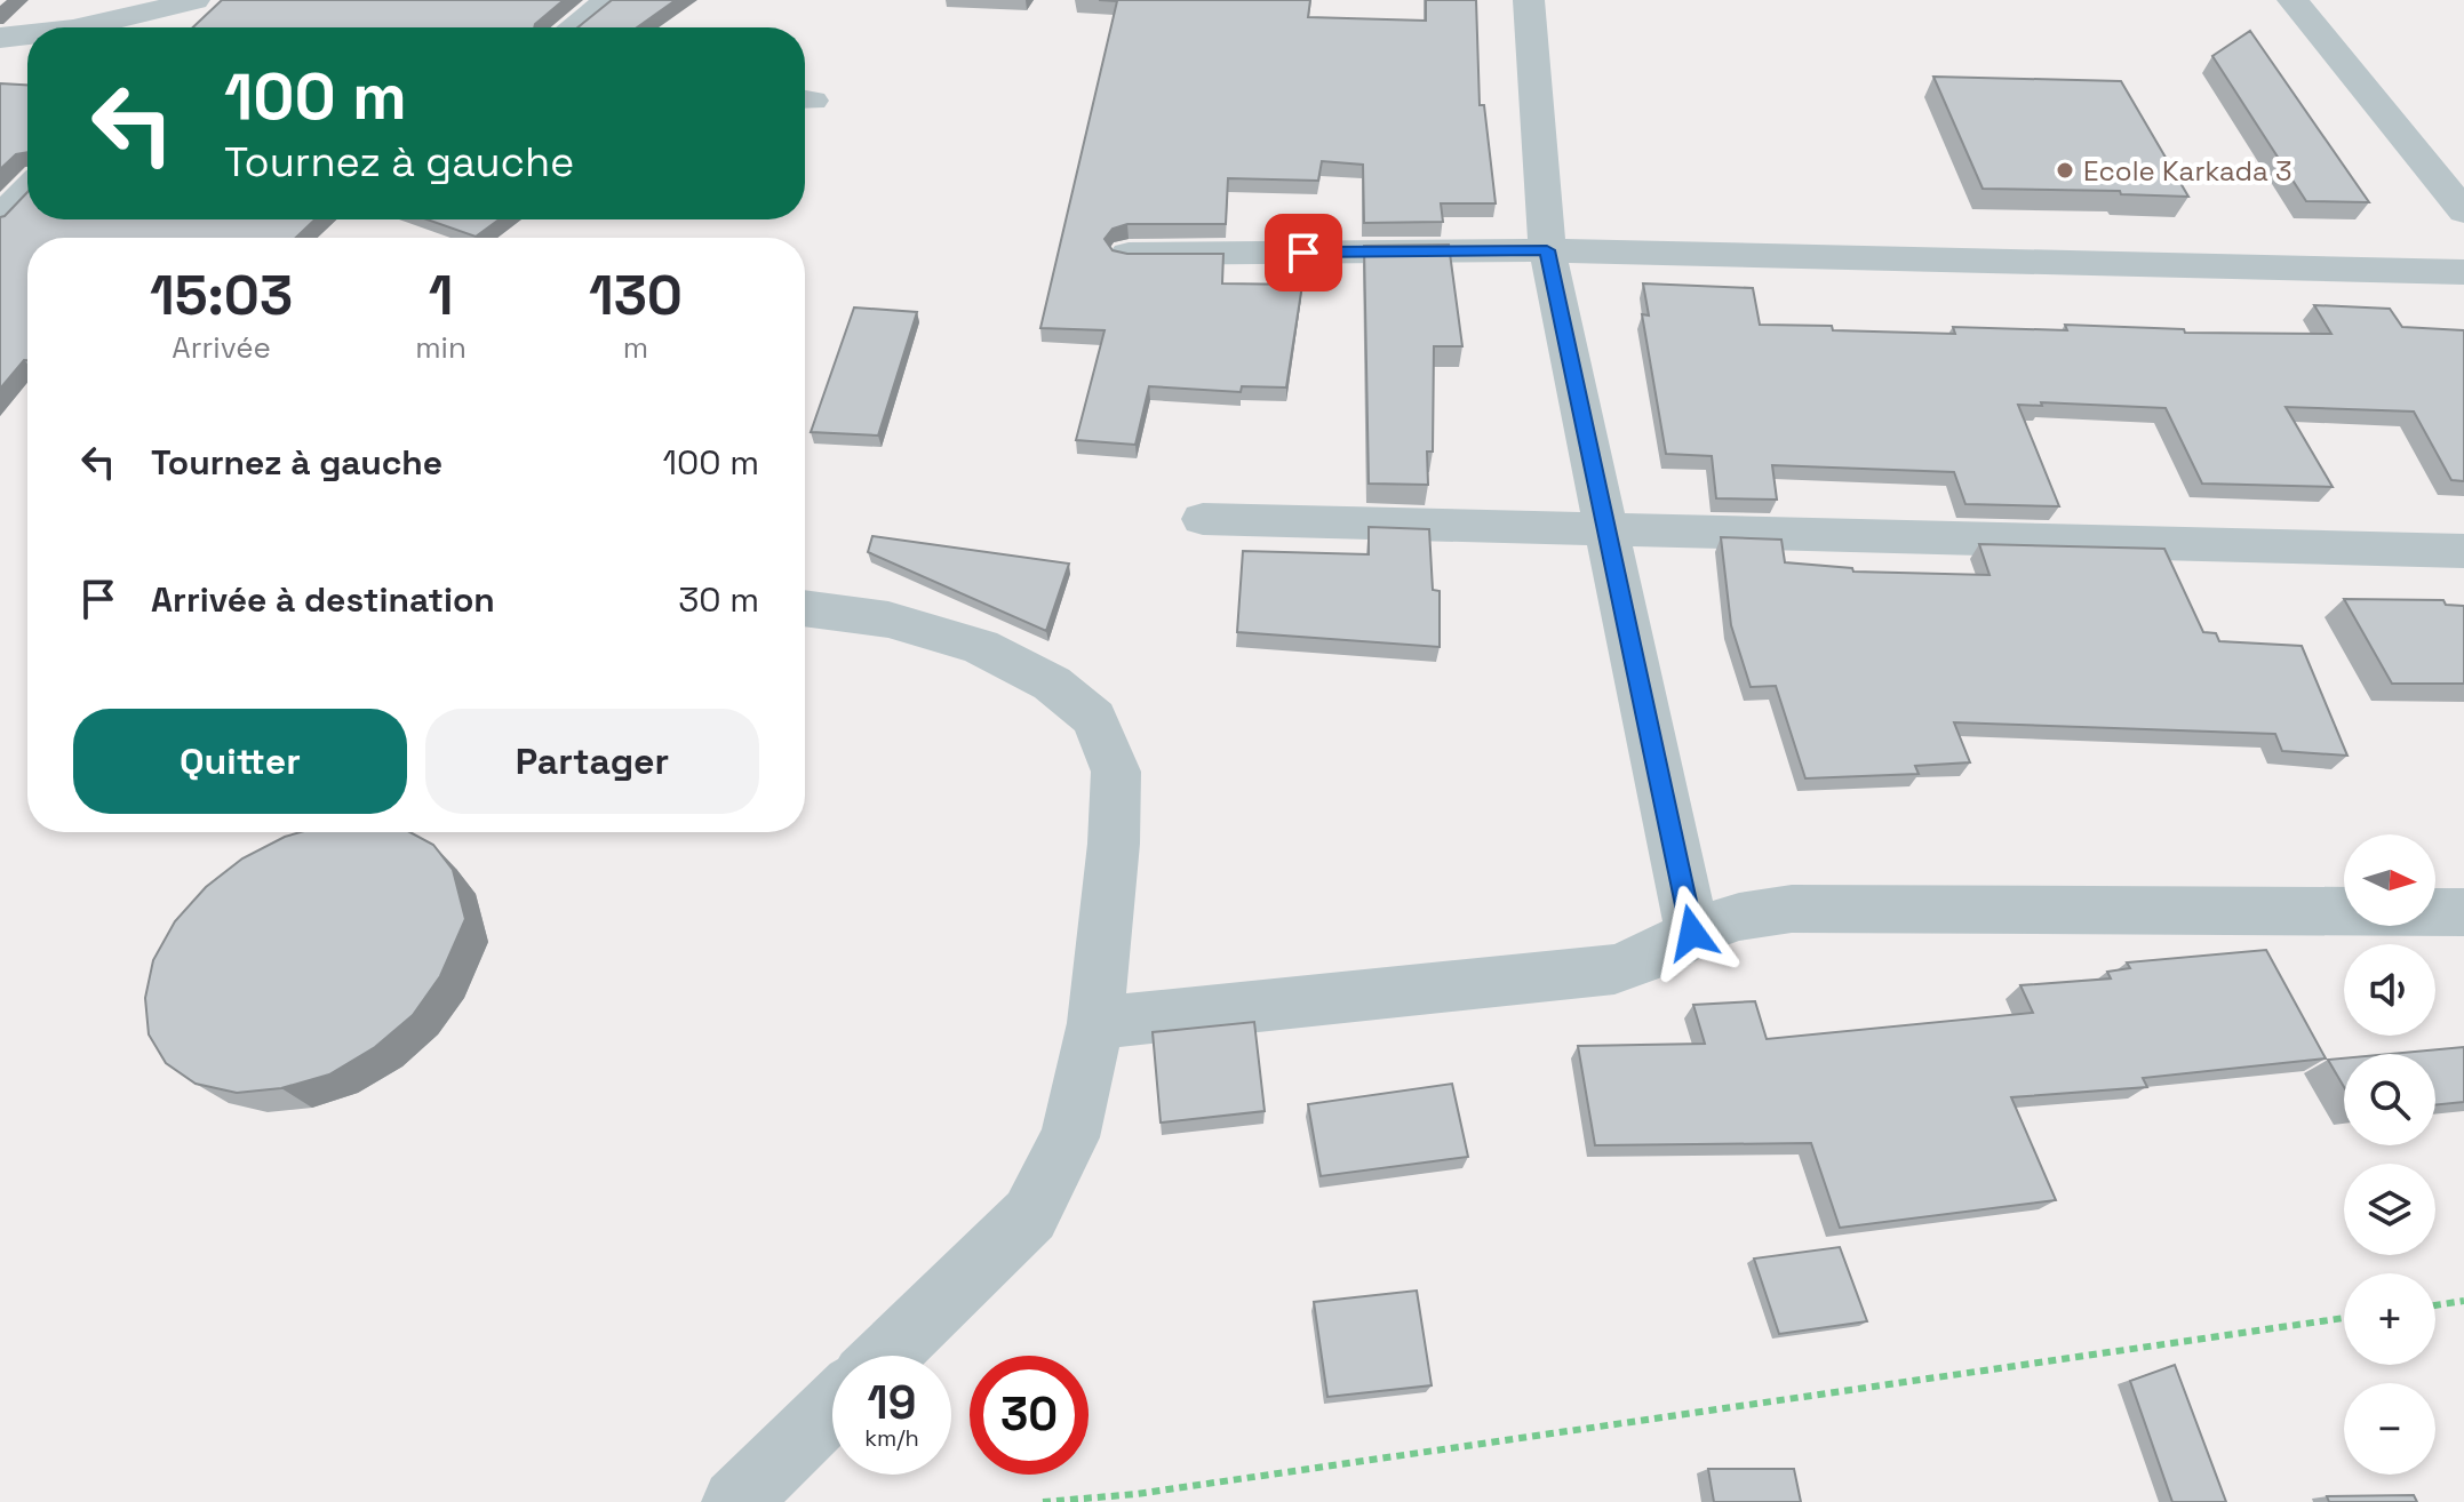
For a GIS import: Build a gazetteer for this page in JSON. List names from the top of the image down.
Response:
{
  "places": ["Ecole Karkada 3"],
  "north": "right",
  "page": {
    "turn": ["100 m", "Tournez à gauche"],
    "eta": [
      "15:03",
      "Arrivée",
      "1",
      "min",
      "130",
      "m"
    ],
    "list": [
      {
        "name": "Tournez à gauche",
        "value": "100 m"
      },
      {
        "name": "Arrivée à destination",
        "value": "30 m"
      }
    ],
    "buttons": ["Quitter", "Partager"],
    "map_buttons": ["+", "−"],
    "speed": "19 km/h",
    "limit": "30"
  }
}
